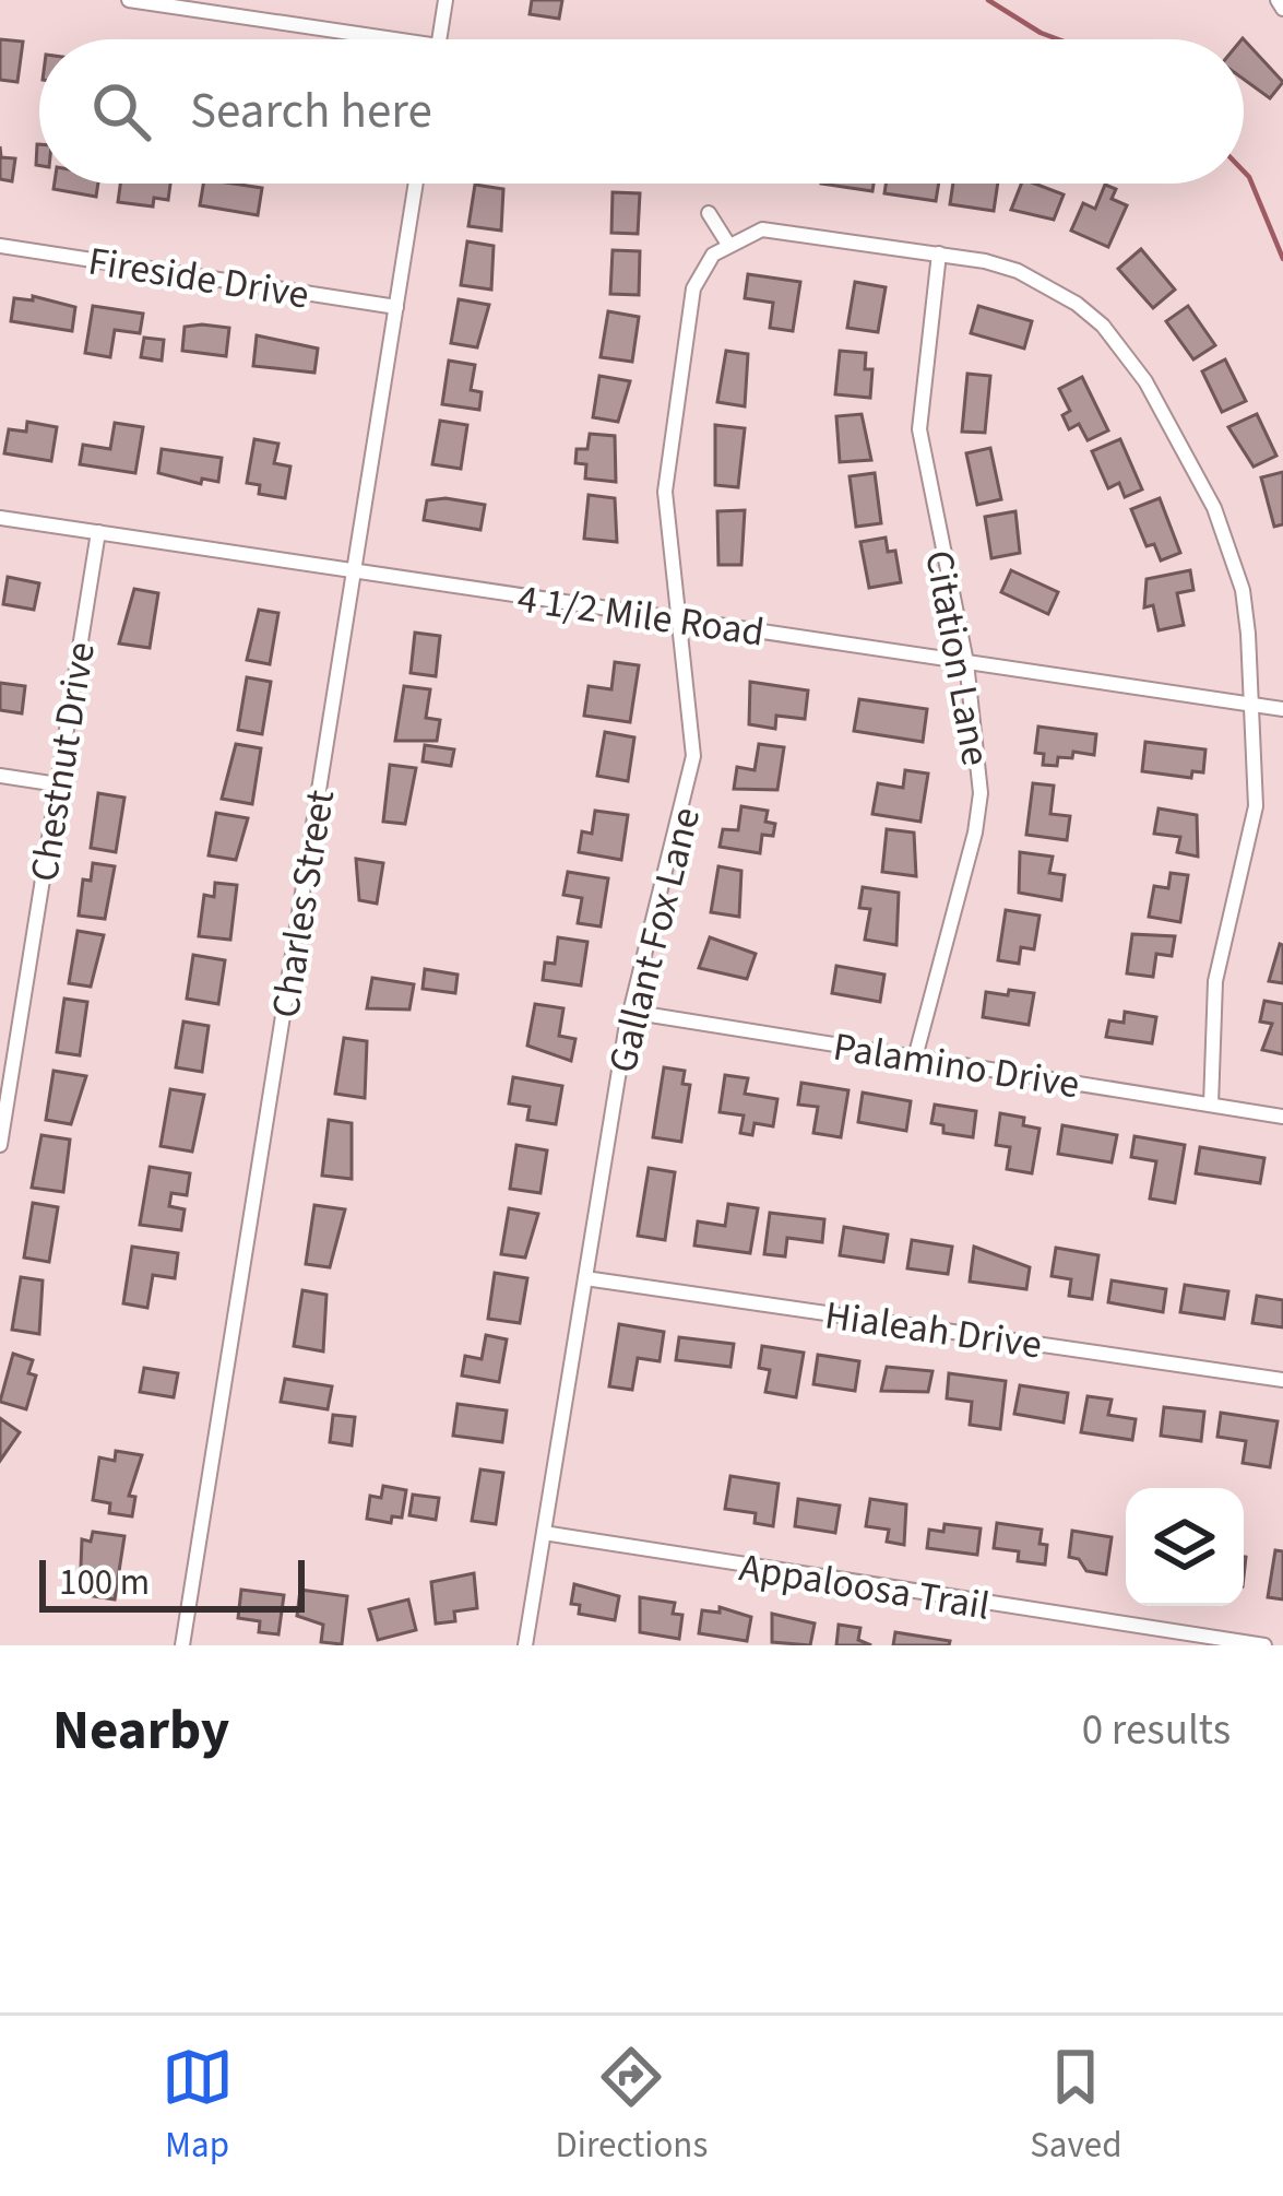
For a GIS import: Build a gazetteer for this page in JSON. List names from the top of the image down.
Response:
{
  "streets": {
    "street": [
      "Fireside Drive",
      "4 1/2 Mile Road",
      "Citation Lane",
      "Chestnut Drive",
      "Charles Street",
      "Gallant Fox Lane",
      "Palamino Drive",
      "Hialeah Drive",
      "Appaloosa Trail"
    ]
  },
  "crossings": [
    ["Fireside Drive", "Charles Street"],
    ["4 1/2 Mile Road", "Citation Lane"],
    ["4 1/2 Mile Road", "Chestnut Drive"],
    ["4 1/2 Mile Road", "Charles Street"],
    ["4 1/2 Mile Road", "Gallant Fox Lane"],
    ["Citation Lane", "Palamino Drive"],
    ["Gallant Fox Lane", "Palamino Drive"],
    ["Gallant Fox Lane", "Hialeah Drive"],
    ["Gallant Fox Lane", "Appaloosa Trail"]
  ],
  "scale_bar": "100 m",
  "page": {
    "search": "Search here",
    "scale": "100 m",
    "heading": ["Nearby", "0 results"],
    "nav": ["Map", "Directions", "Saved"]
  }
}
